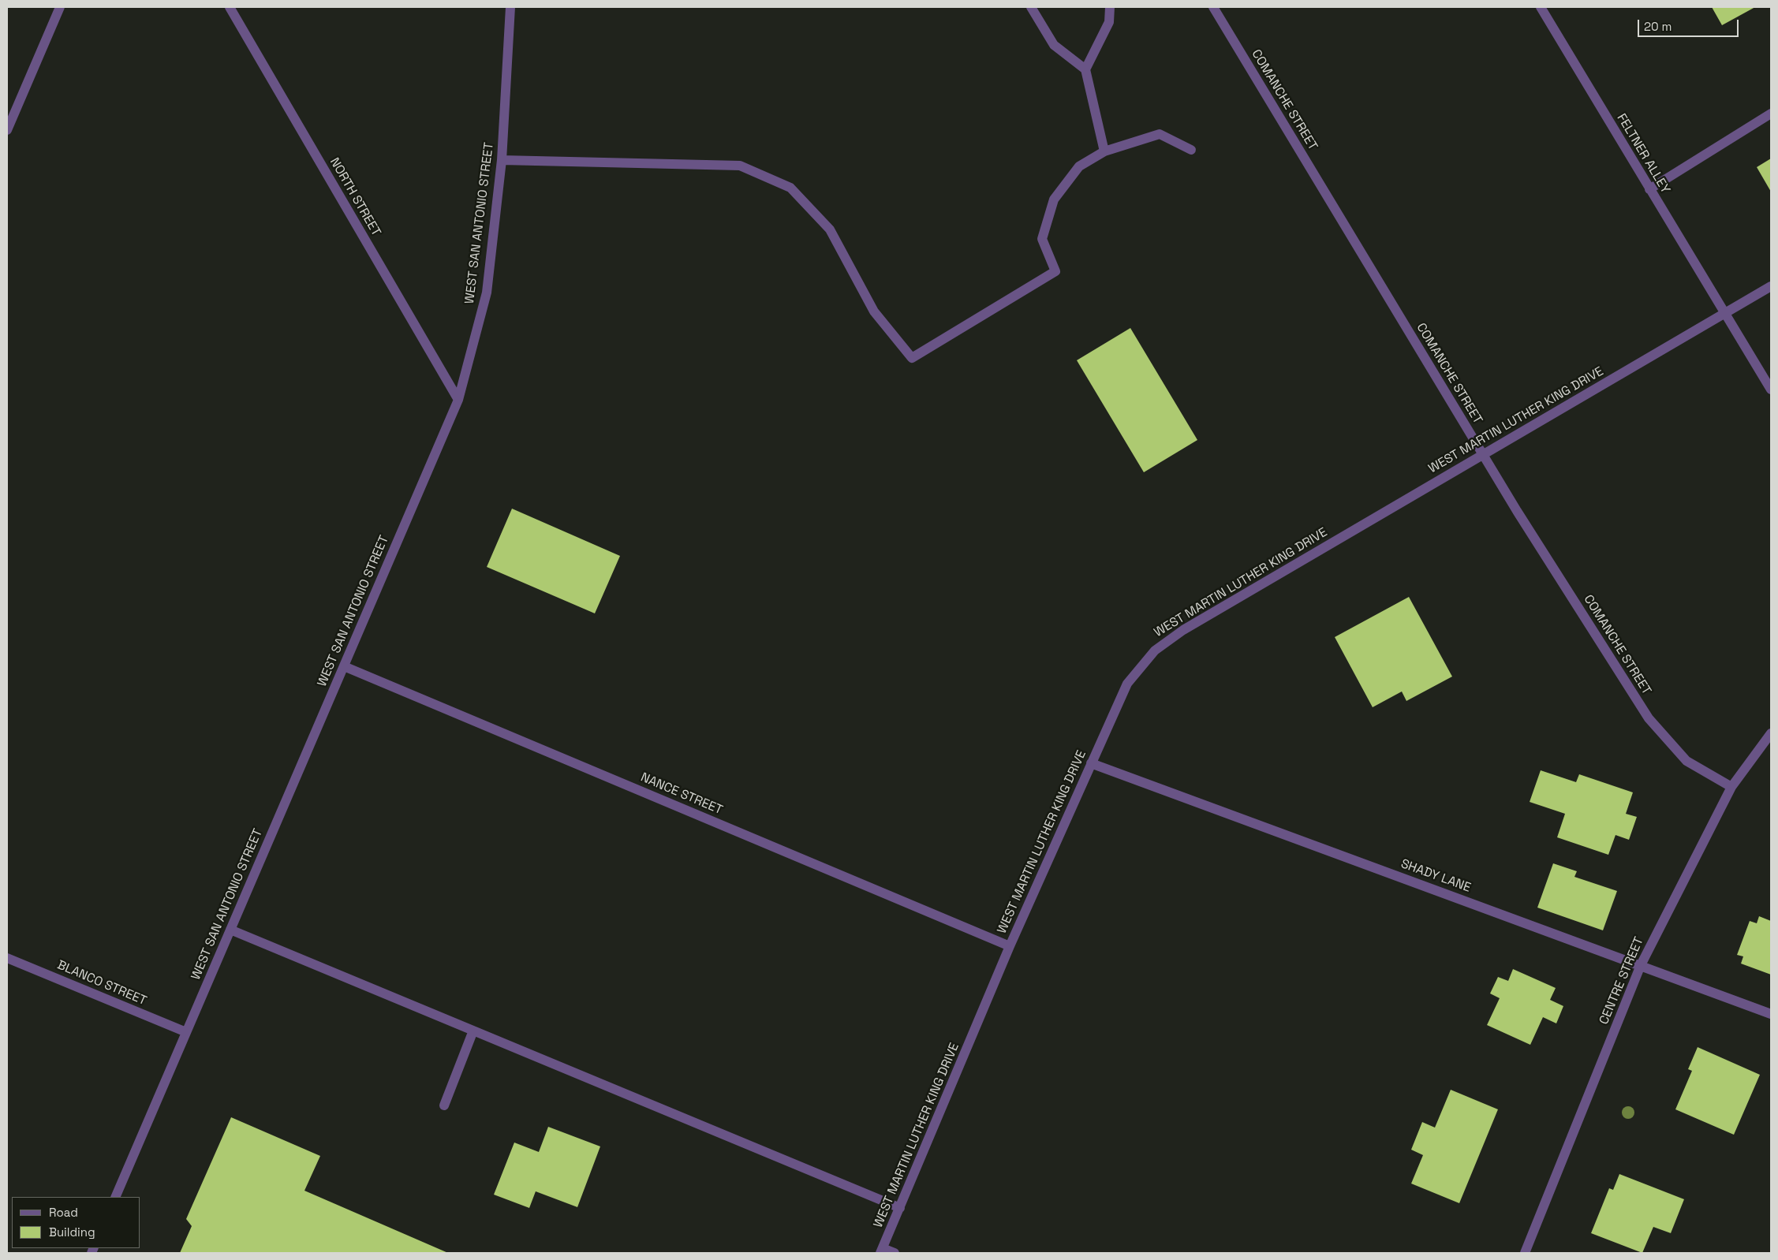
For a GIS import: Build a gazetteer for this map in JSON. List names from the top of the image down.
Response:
{
  "streets": {
    "street": [
      "COMANCHE STREET",
      "FELTNER ALLEY",
      "NORTH STREET",
      "WEST SAN ANTONIO STREET",
      "WEST MARTIN LUTHER KING DRIVE",
      "NANCE STREET",
      "SHADY LANE",
      "CENTRE STREET",
      "BLANCO STREET"
    ]
  },
  "crossings": [
    ["COMANCHE STREET", "WEST MARTIN LUTHER KING DRIVE"],
    ["COMANCHE STREET", "CENTRE STREET"],
    ["FELTNER ALLEY", "WEST MARTIN LUTHER KING DRIVE"],
    ["NORTH STREET", "WEST SAN ANTONIO STREET"],
    ["WEST SAN ANTONIO STREET", "NANCE STREET"],
    ["WEST SAN ANTONIO STREET", "BLANCO STREET"],
    ["WEST MARTIN LUTHER KING DRIVE", "NANCE STREET"],
    ["WEST MARTIN LUTHER KING DRIVE", "SHADY LANE"],
    ["SHADY LANE", "CENTRE STREET"]
  ],
  "legend": ["Road", "Building"],
  "scale_bar": "20 m"
}
